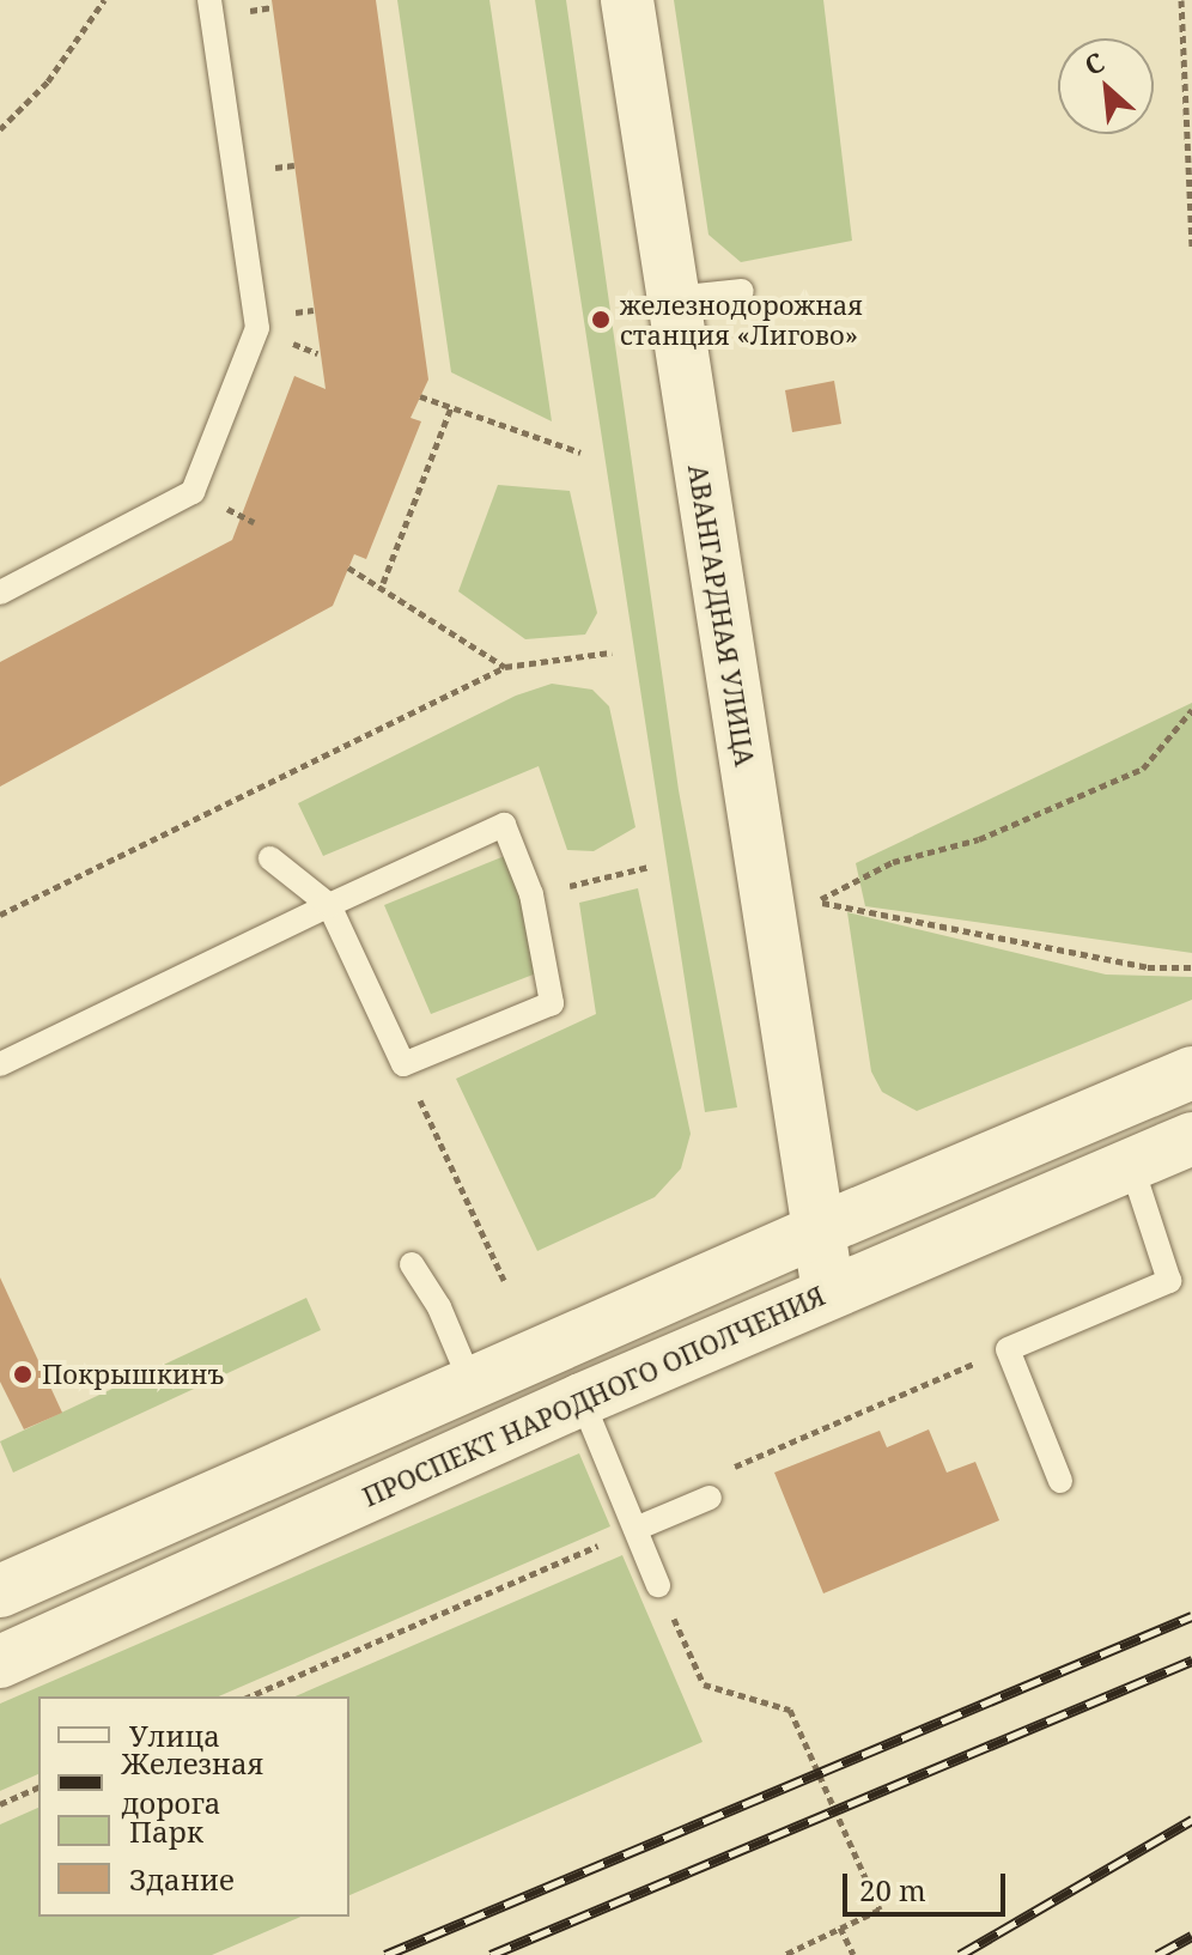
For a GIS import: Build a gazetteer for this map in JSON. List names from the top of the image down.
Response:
{
  "streets": {
    "main road": ["АВАНГАРДНАЯ УЛИЦА", "ПРОСПЕКТ НАРОДНОГО ОПОЛЧЕНИЯ"]
  },
  "crossings": [
    ["АВАНГАРДНАЯ УЛИЦА", "ПРОСПЕКТ НАРОДНОГО ОПОЛЧЕНИЯ"]
  ],
  "places": ["железнодорожная станция «Лигово»", "Покрышкинъ"],
  "legend": [
    "Улица",
    "Железная дорога",
    "Парк",
    "Здание"
  ],
  "scale_bar": "20 m",
  "north": "top left"
}
